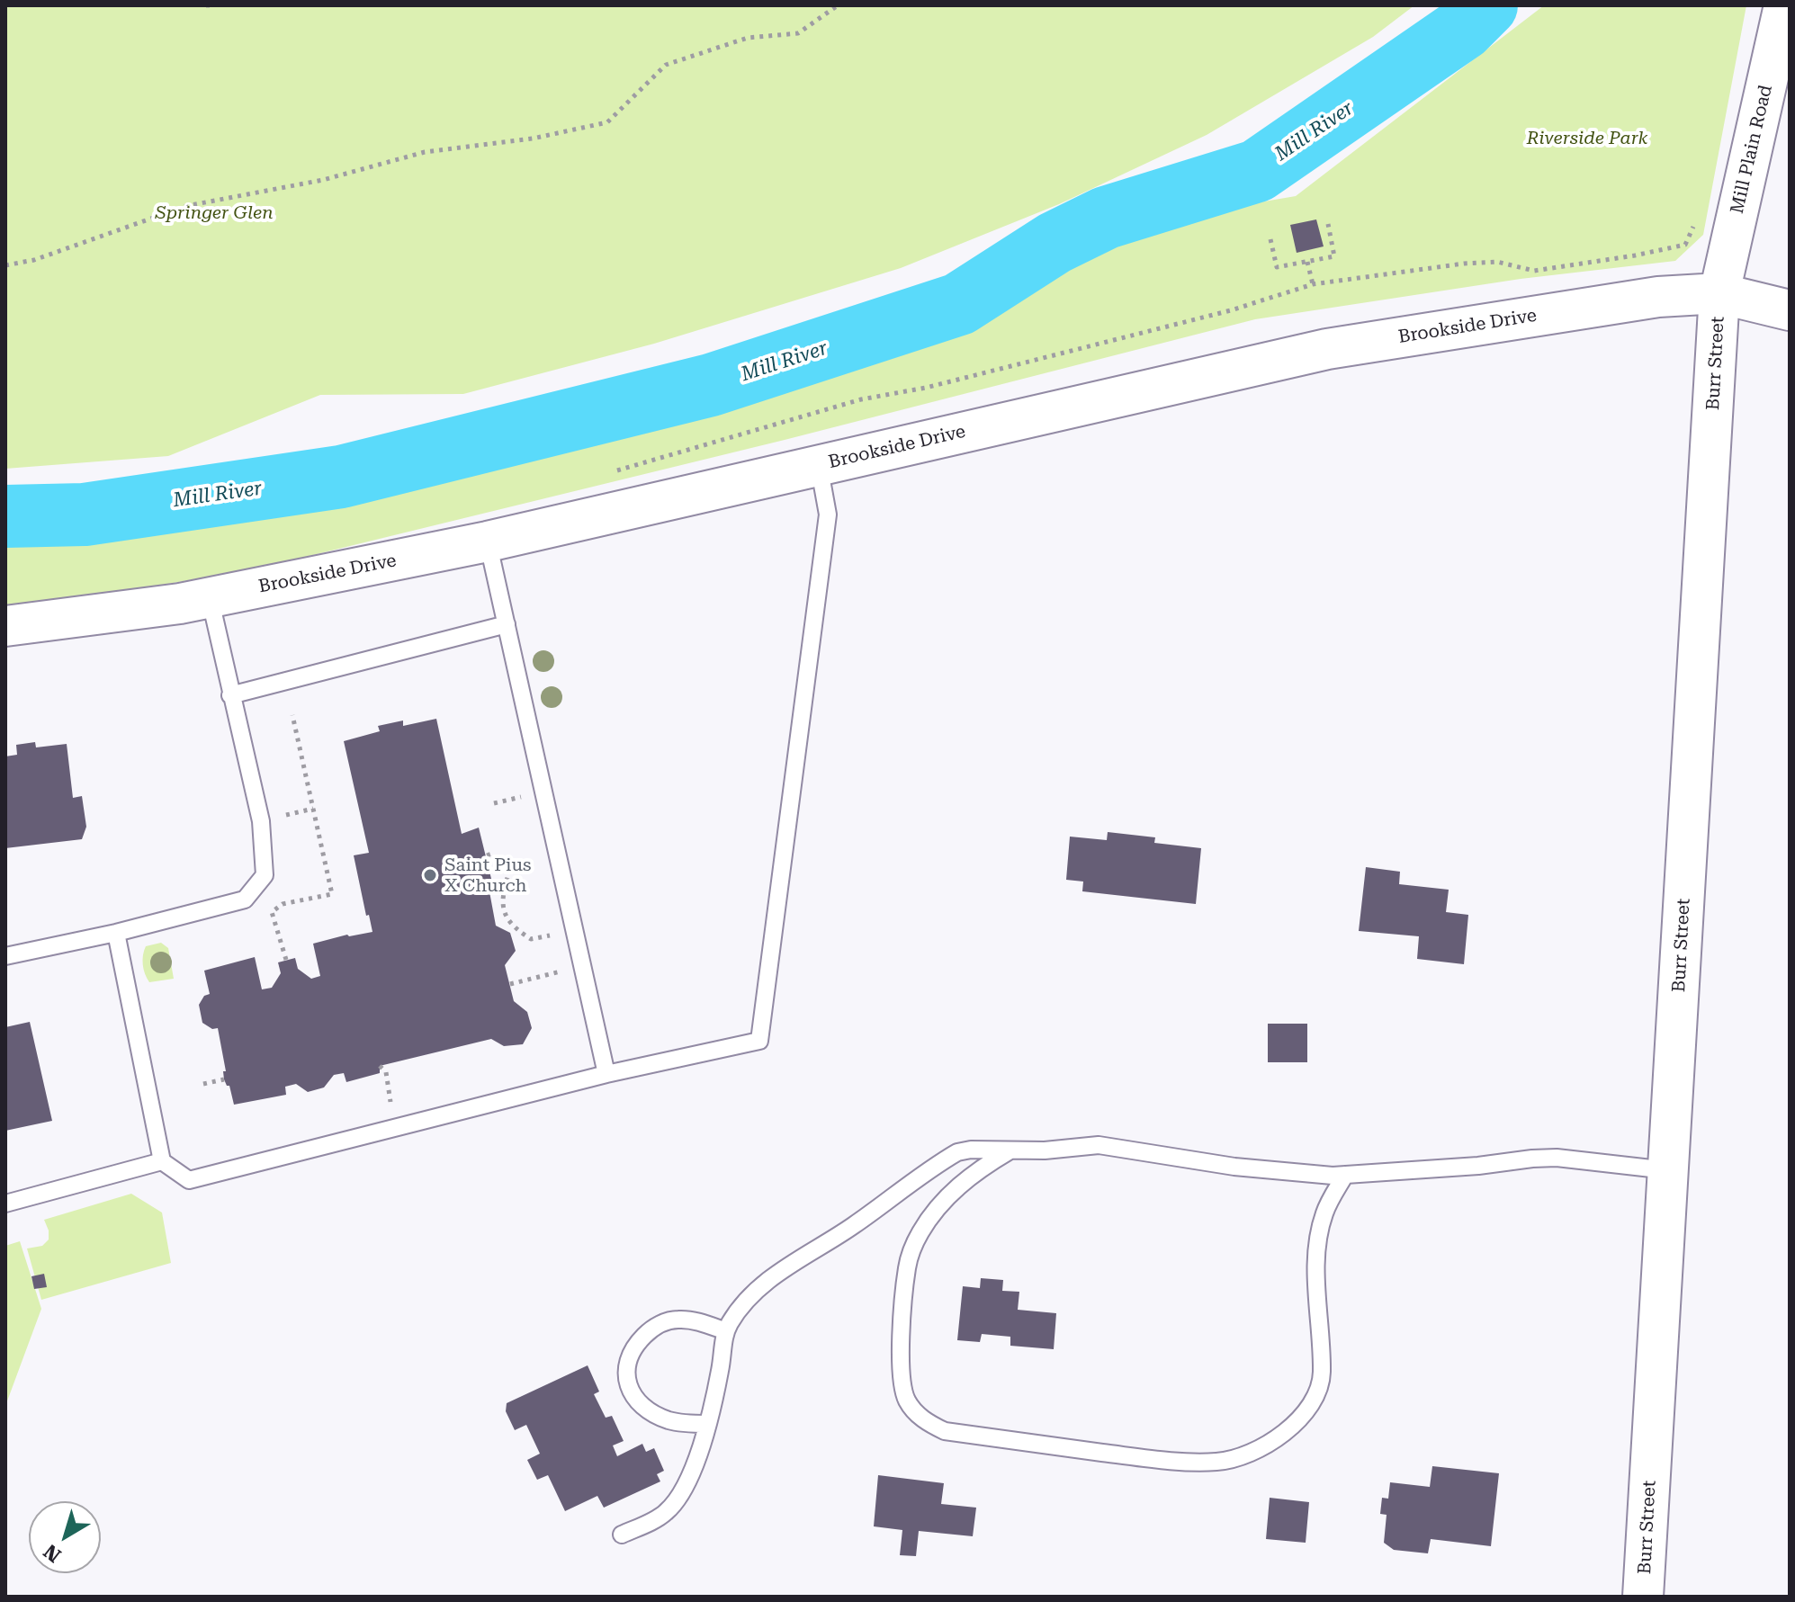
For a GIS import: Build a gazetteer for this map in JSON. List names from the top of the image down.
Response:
{
  "streets": {
    "main road": ["Mill Plain Road", "Brookside Drive", "Burr Street"]
  },
  "crossings": [
    ["Mill Plain Road", "Brookside Drive"],
    ["Mill Plain Road", "Burr Street"],
    ["Brookside Drive", "Burr Street"]
  ],
  "water": ["Mill River"],
  "parks": ["Riverside Park", "Springer Glen"],
  "places": ["Saint Pius X Church"],
  "north": "bottom left"
}
